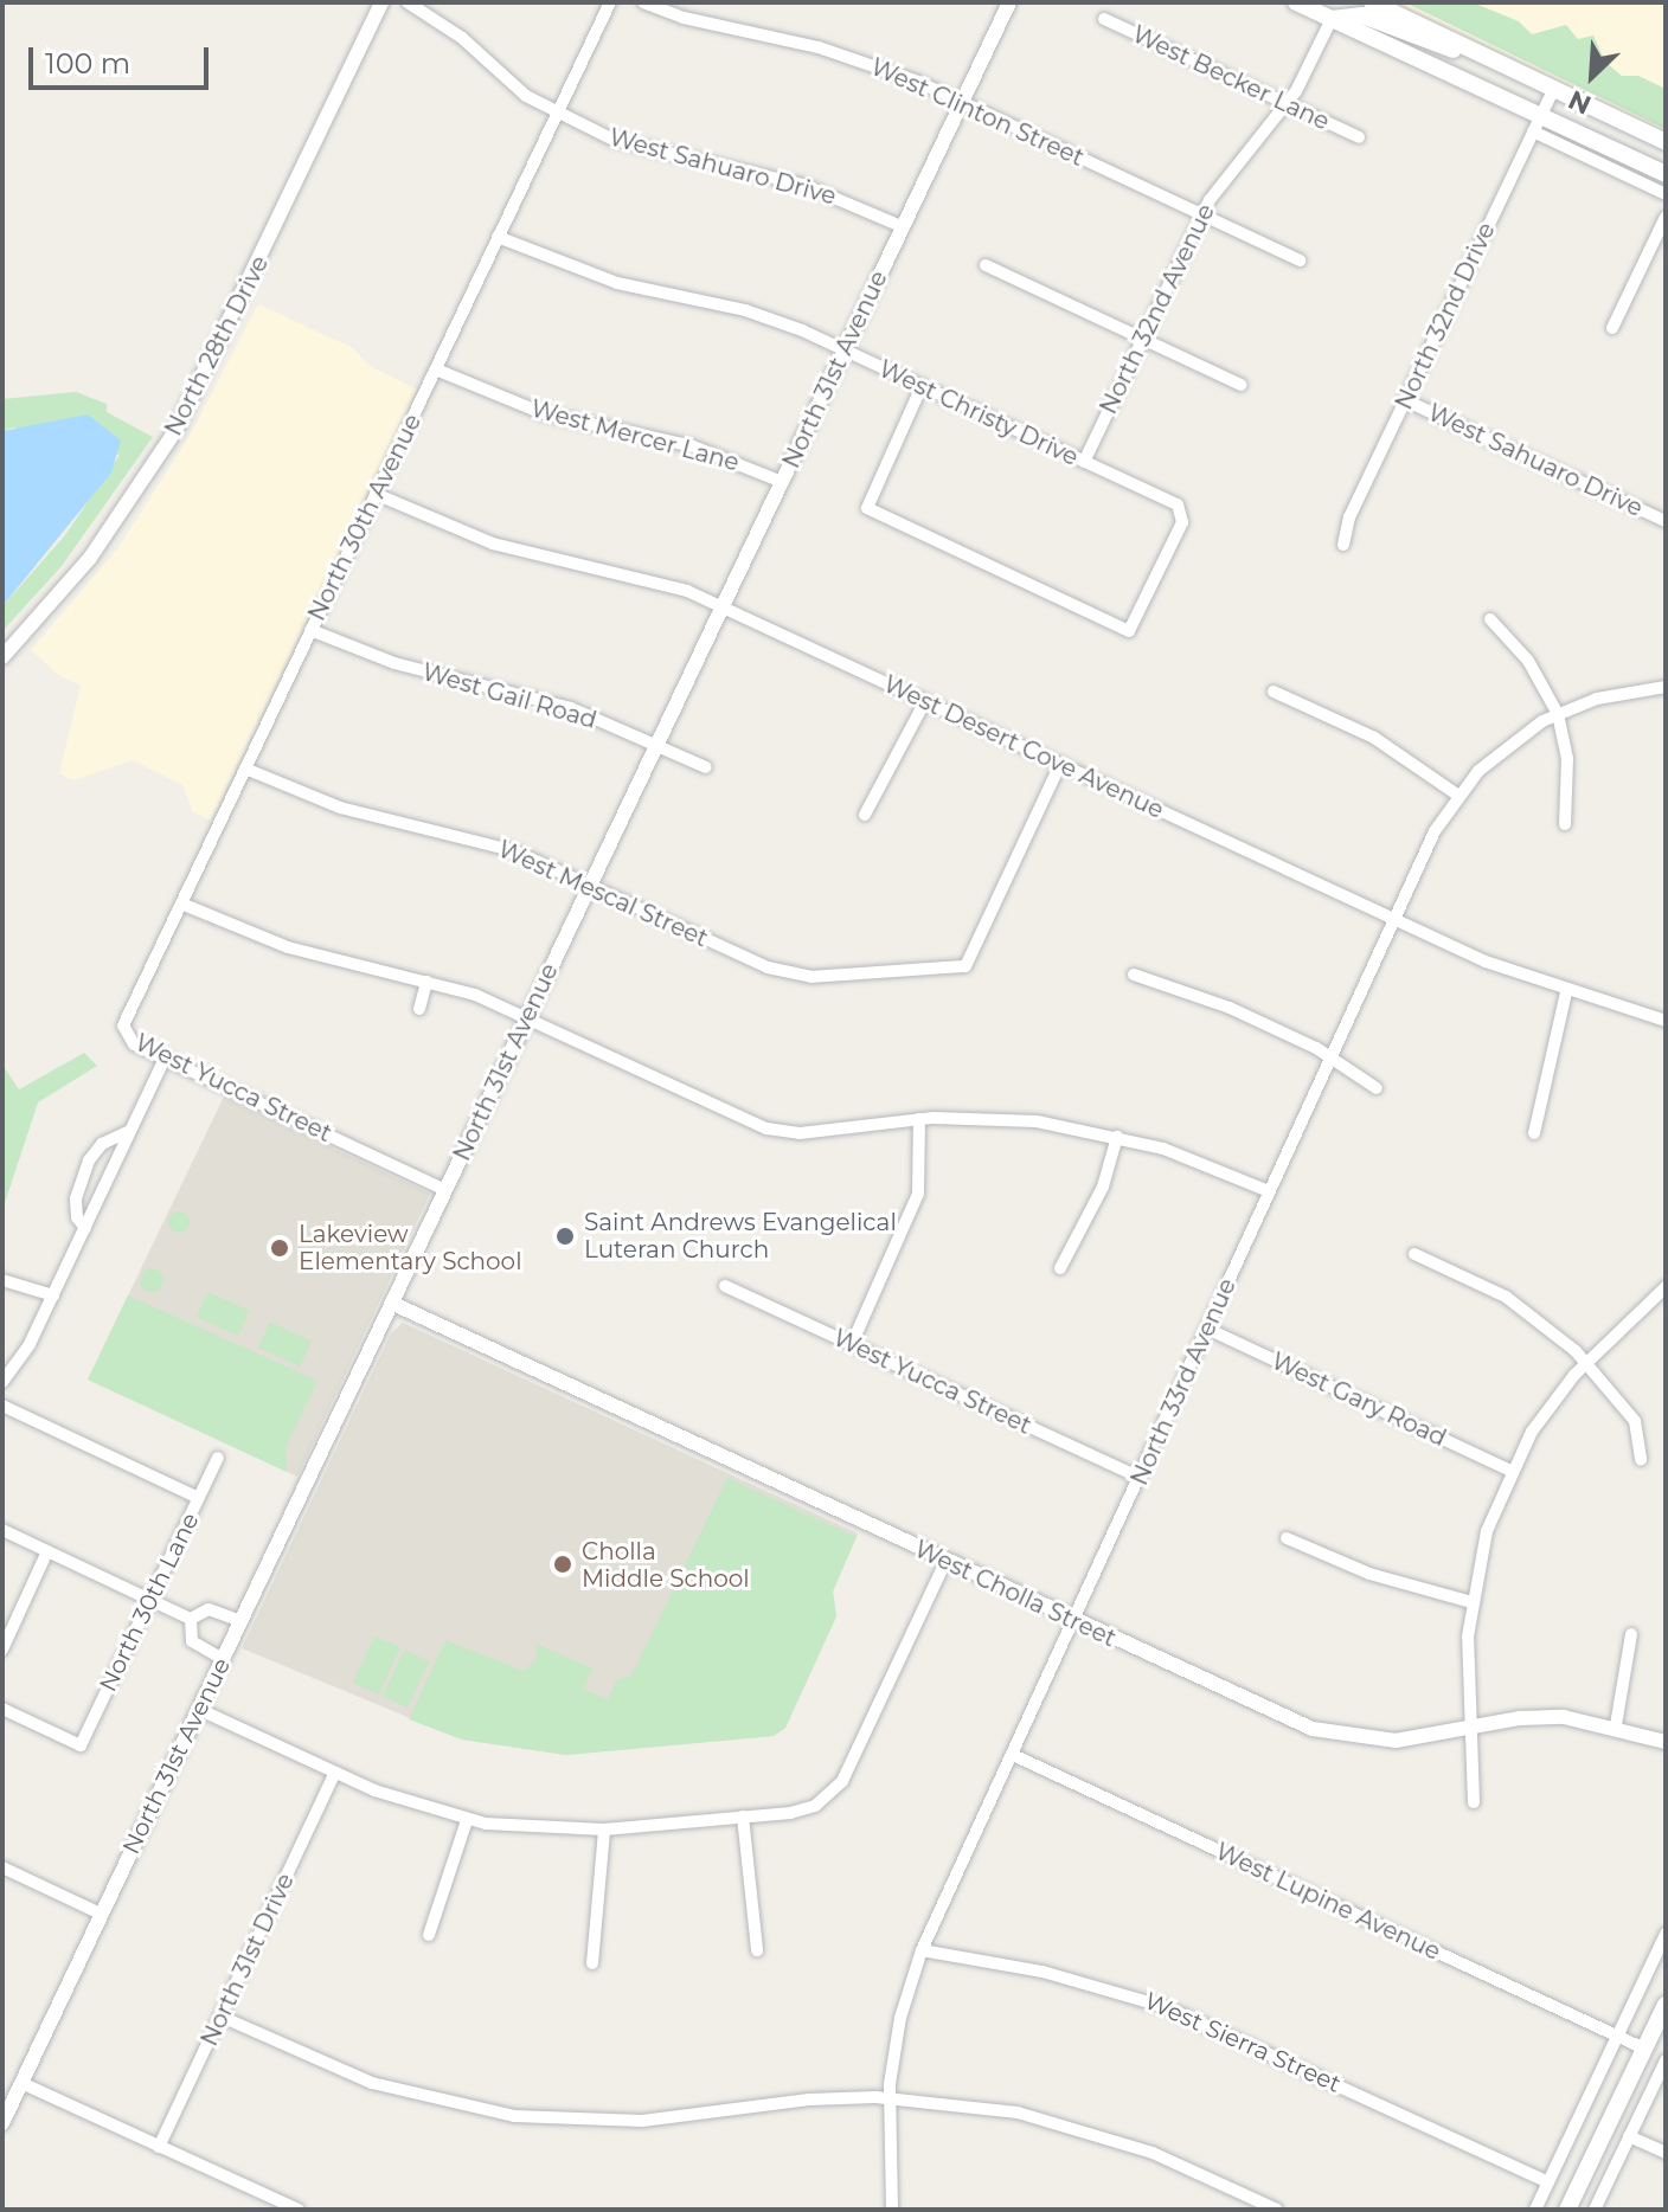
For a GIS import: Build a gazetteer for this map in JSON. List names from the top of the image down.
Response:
{
  "streets": {
    "street": [
      "West Becker Lane",
      "West Clinton Street",
      "West Sahuaro Drive",
      "North 32nd Avenue",
      "North 32nd Drive",
      "North 28th Drive",
      "North 31st Avenue",
      "West Christy Drive",
      "West Mercer Lane",
      "North 30th Avenue",
      "West Gail Road",
      "West Desert Cove Avenue",
      "West Mescal Street",
      "West Yucca Street",
      "North 33rd Avenue",
      "West Gary Road",
      "West Cholla Street",
      "North 30th Lane",
      "West Lupine Avenue",
      "North 31st Drive",
      "West Sierra Street"
    ]
  },
  "crossings": [
    ["West Becker Lane", "North 32nd Avenue"],
    ["West Clinton Street", "North 32nd Avenue"],
    ["West Clinton Street", "North 31st Avenue"],
    ["West Sahuaro Drive", "North 32nd Drive"],
    ["West Sahuaro Drive", "North 31st Avenue"],
    ["West Sahuaro Drive", "North 30th Avenue"],
    ["North 32nd Avenue", "West Christy Drive"],
    ["North 31st Avenue", "West Christy Drive"],
    ["North 31st Avenue", "West Mercer Lane"],
    ["North 31st Avenue", "West Gail Road"],
    ["North 31st Avenue", "West Desert Cove Avenue"],
    ["North 31st Avenue", "West Mescal Street"],
    ["North 31st Avenue", "West Yucca Street"],
    ["North 31st Avenue", "West Cholla Street"],
    ["West Christy Drive", "North 30th Avenue"],
    ["West Mercer Lane", "North 30th Avenue"],
    ["North 30th Avenue", "West Gail Road"],
    ["North 30th Avenue", "West Desert Cove Avenue"],
    ["North 30th Avenue", "West Mescal Street"],
    ["North 30th Avenue", "West Yucca Street"],
    ["West Desert Cove Avenue", "West Mescal Street"],
    ["West Desert Cove Avenue", "North 33rd Avenue"],
    ["West Yucca Street", "North 33rd Avenue"],
    ["North 33rd Avenue", "West Gary Road"],
    ["North 33rd Avenue", "West Cholla Street"],
    ["North 33rd Avenue", "West Lupine Avenue"],
    ["North 33rd Avenue", "West Sierra Street"]
  ],
  "places": ["Saint Andrews Evangelical Luteran Church", "Lakeview Elementary School", "Cholla Middle School"],
  "scale_bar": "100 m",
  "north": "bottom left"
}
